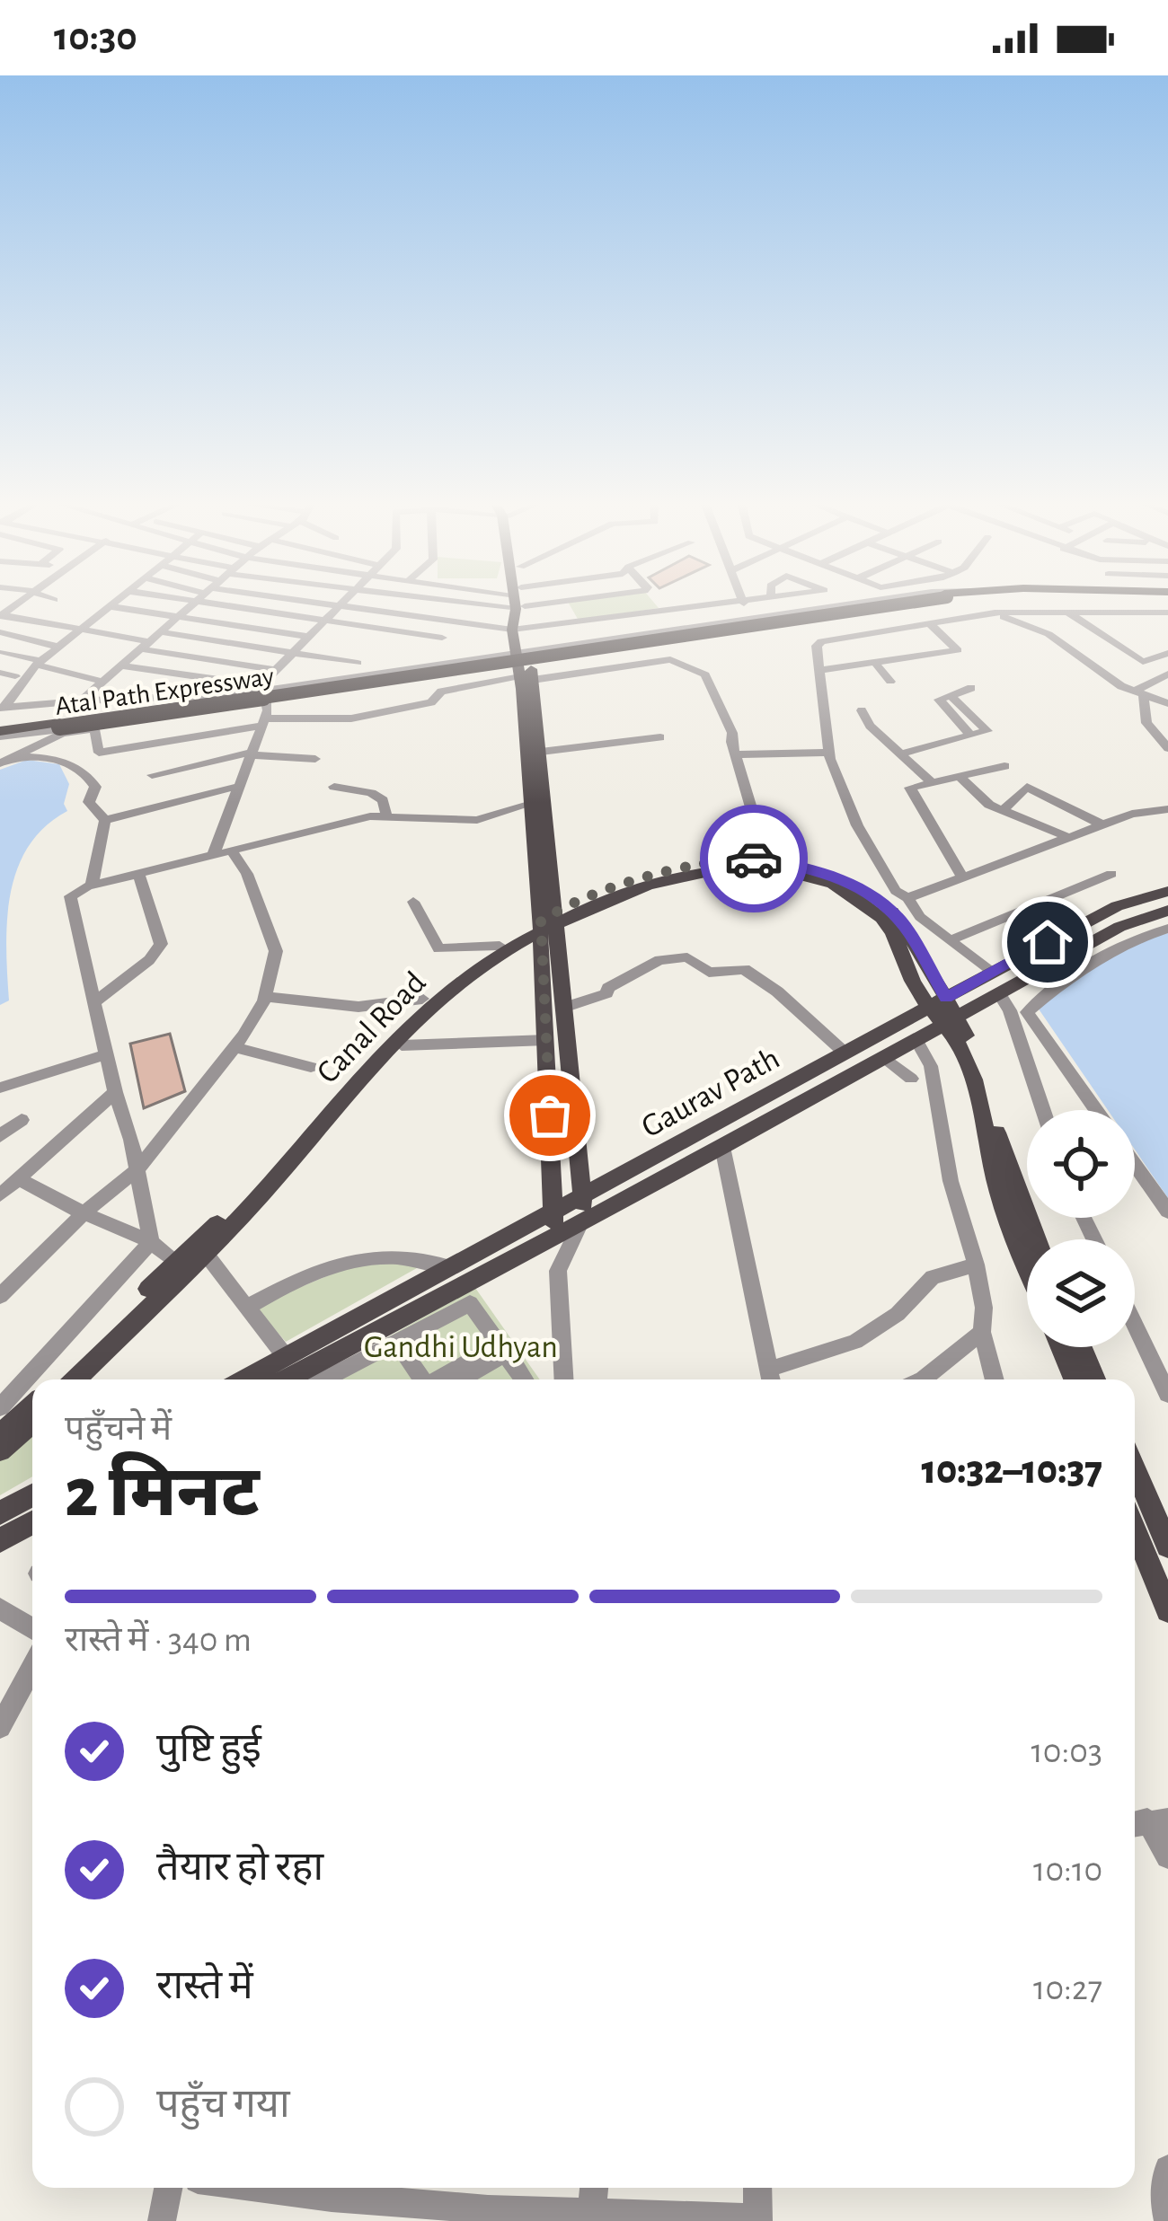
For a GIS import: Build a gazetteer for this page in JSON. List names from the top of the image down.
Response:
{
  "streets": {
    "main road": ["Canal Road", "Gaurav Path"],
    "street": ["Atal Path Expressway"]
  },
  "crossings": [
    ["Canal Road", "Gaurav Path"]
  ],
  "parks": ["Gandhi Udhyan"],
  "page": {
    "status": "10:30",
    "heading": ["2 मिनट", "पहुँचने में", "10:32–10:37"],
    "bar": "रास्ते में · 340 m",
    "list": [
      ["पुष्टि हुई", "10:03"],
      ["तैयार हो रहा", "10:10"],
      ["रास्ते में", "10:27"],
      "पहुँच गया"
    ]
  }
}
